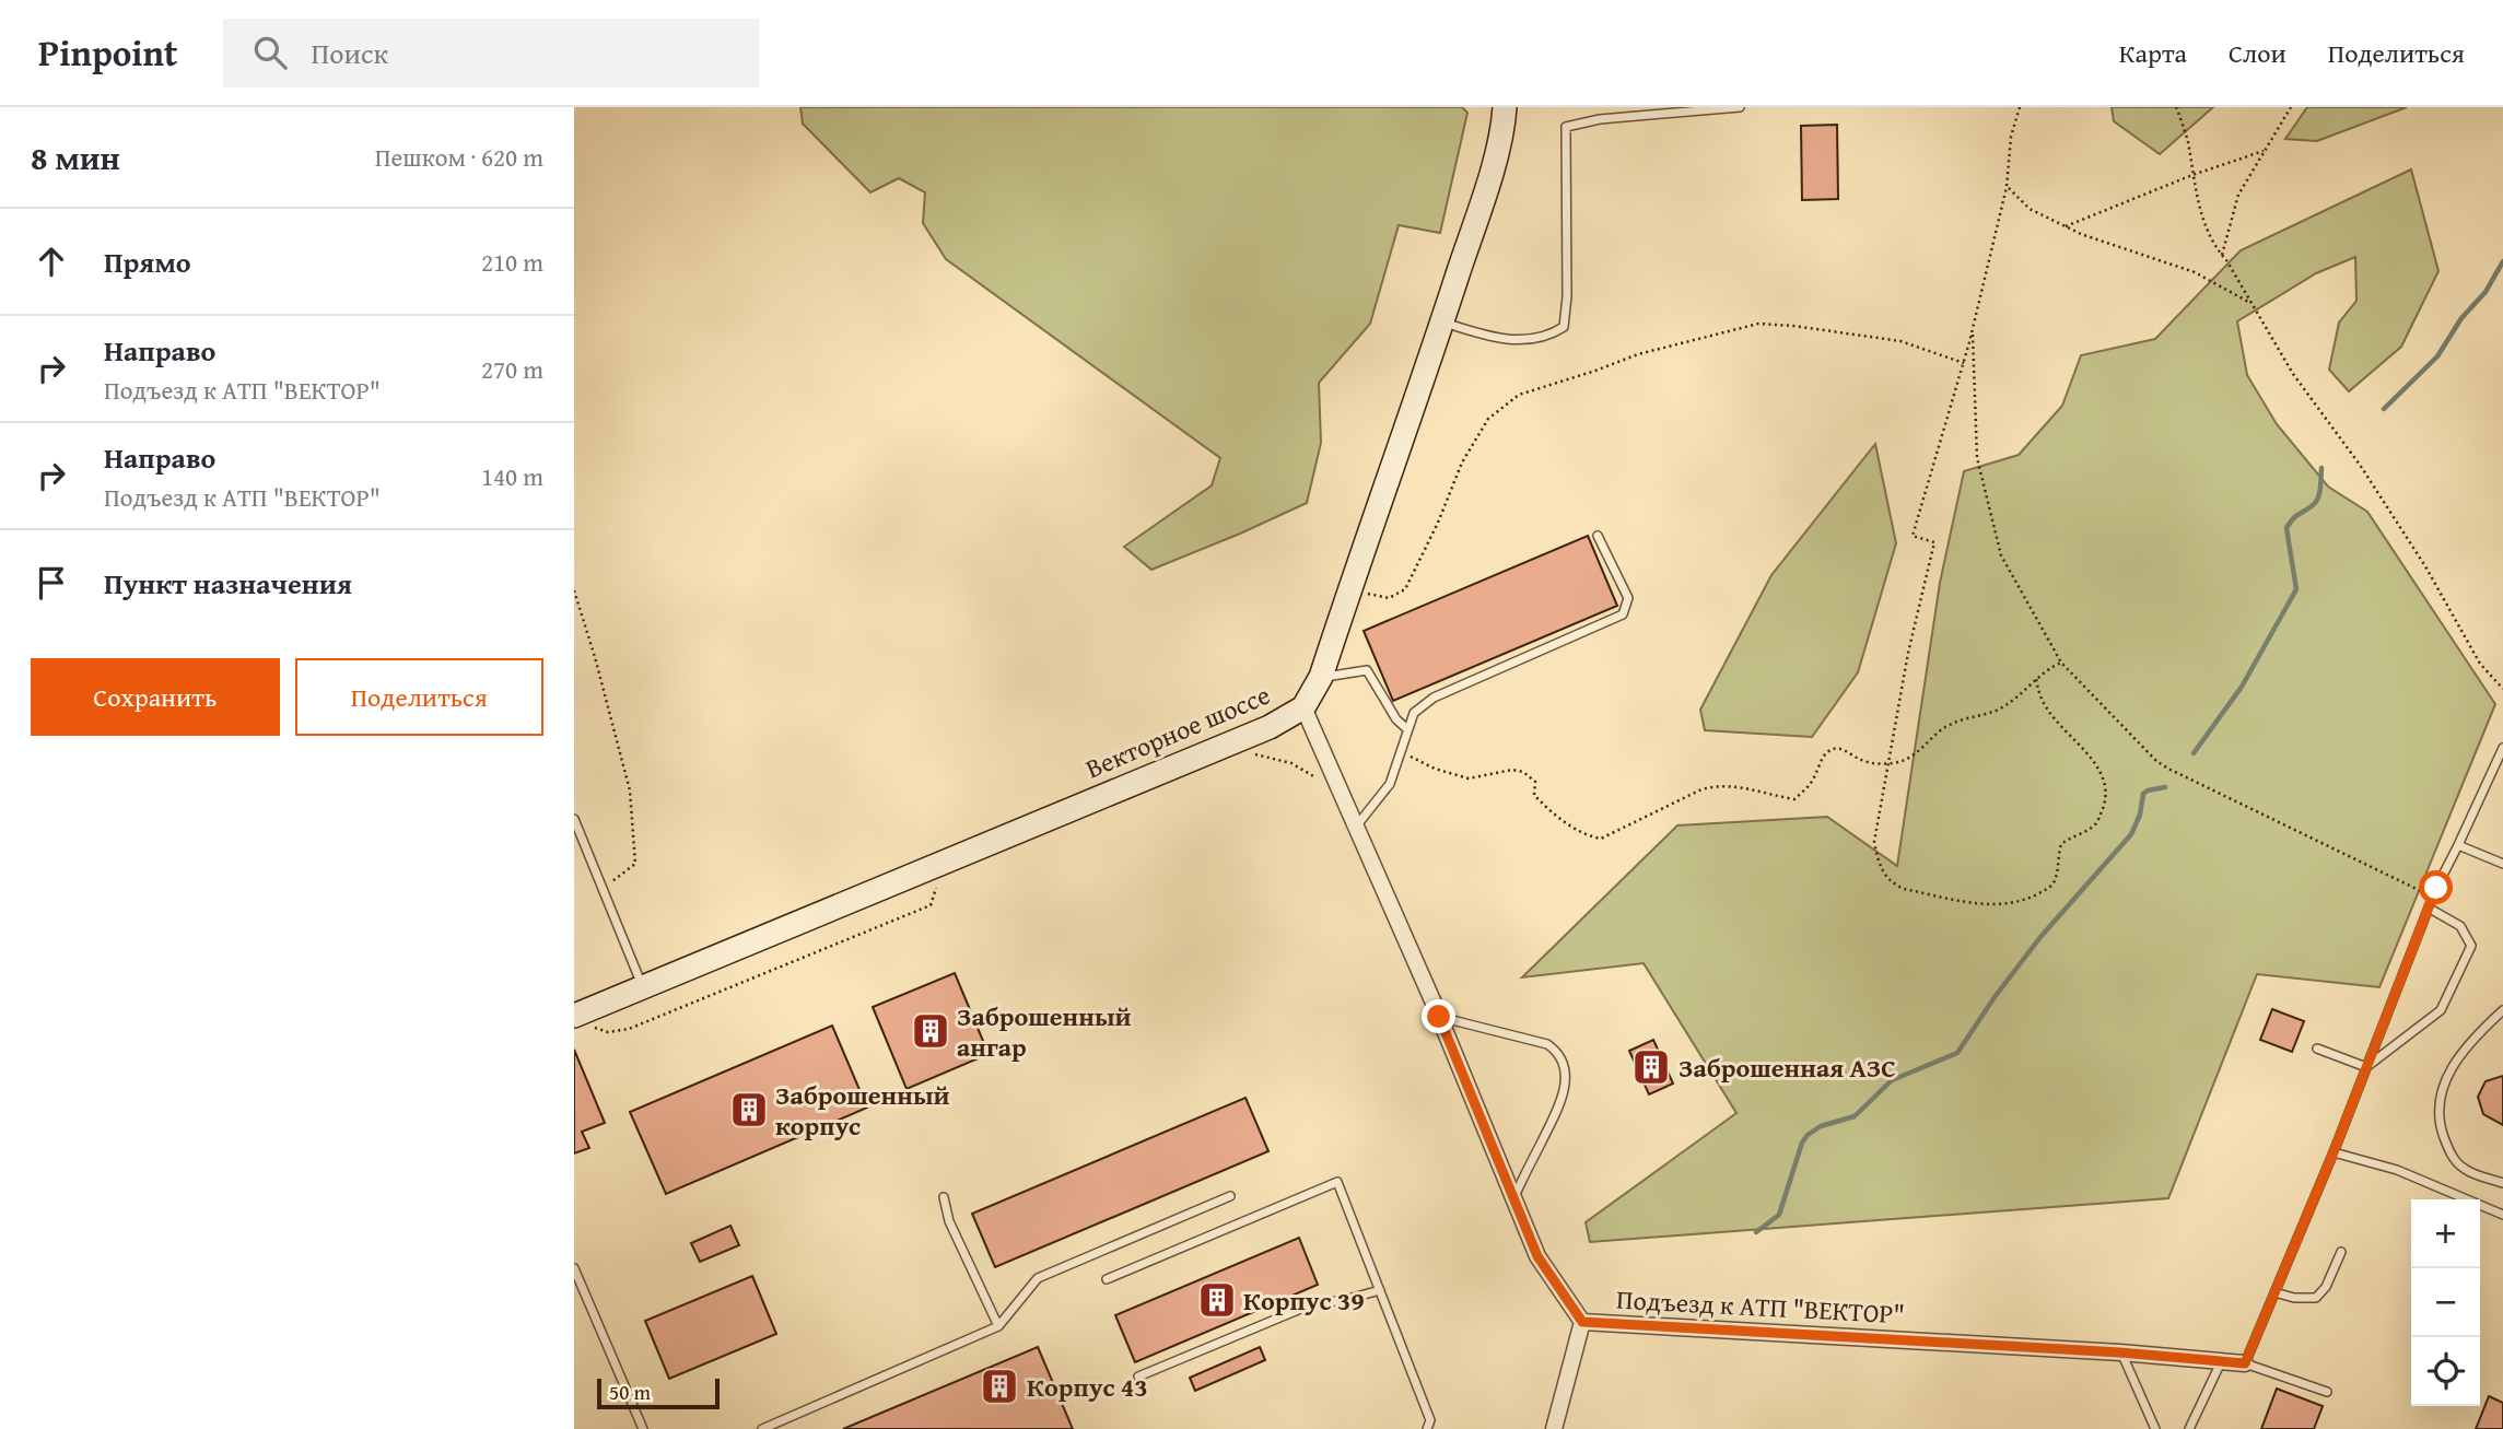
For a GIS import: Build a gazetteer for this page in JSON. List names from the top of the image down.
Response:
{
  "streets": {
    "main road": ["Векторное шоссе"],
    "street": ["Подъезд к АТП \"ВЕКТОР\""]
  },
  "crossings": [
    ["Векторное шоссе", "Подъезд к АТП \"ВЕКТОР\""]
  ],
  "places": {
    "building": [
      "Заброшенный ангар",
      "Заброшенная АЗС",
      "Заброшенный корпус",
      "Корпус 39",
      "Корпус 43"
    ]
  },
  "scale_bar": "50 m",
  "page": {
    "header": "Pinpoint",
    "search": "Поиск",
    "nav": ["Карта", "Слои", "Поделиться"],
    "heading": ["8 мин", "Пешком · 620 m"],
    "list": [
      ["Прямо", "210 m"],
      ["Направо", "Подъезд к АТП \"ВЕКТОР\"", "270 m"],
      ["Направо", "Подъезд к АТП \"ВЕКТОР\"", "140 m"],
      "Пункт назначения"
    ],
    "buttons": ["Сохранить", "Поделиться"],
    "map_buttons": ["+", "−"],
    "scale": "50 m"
  }
}
